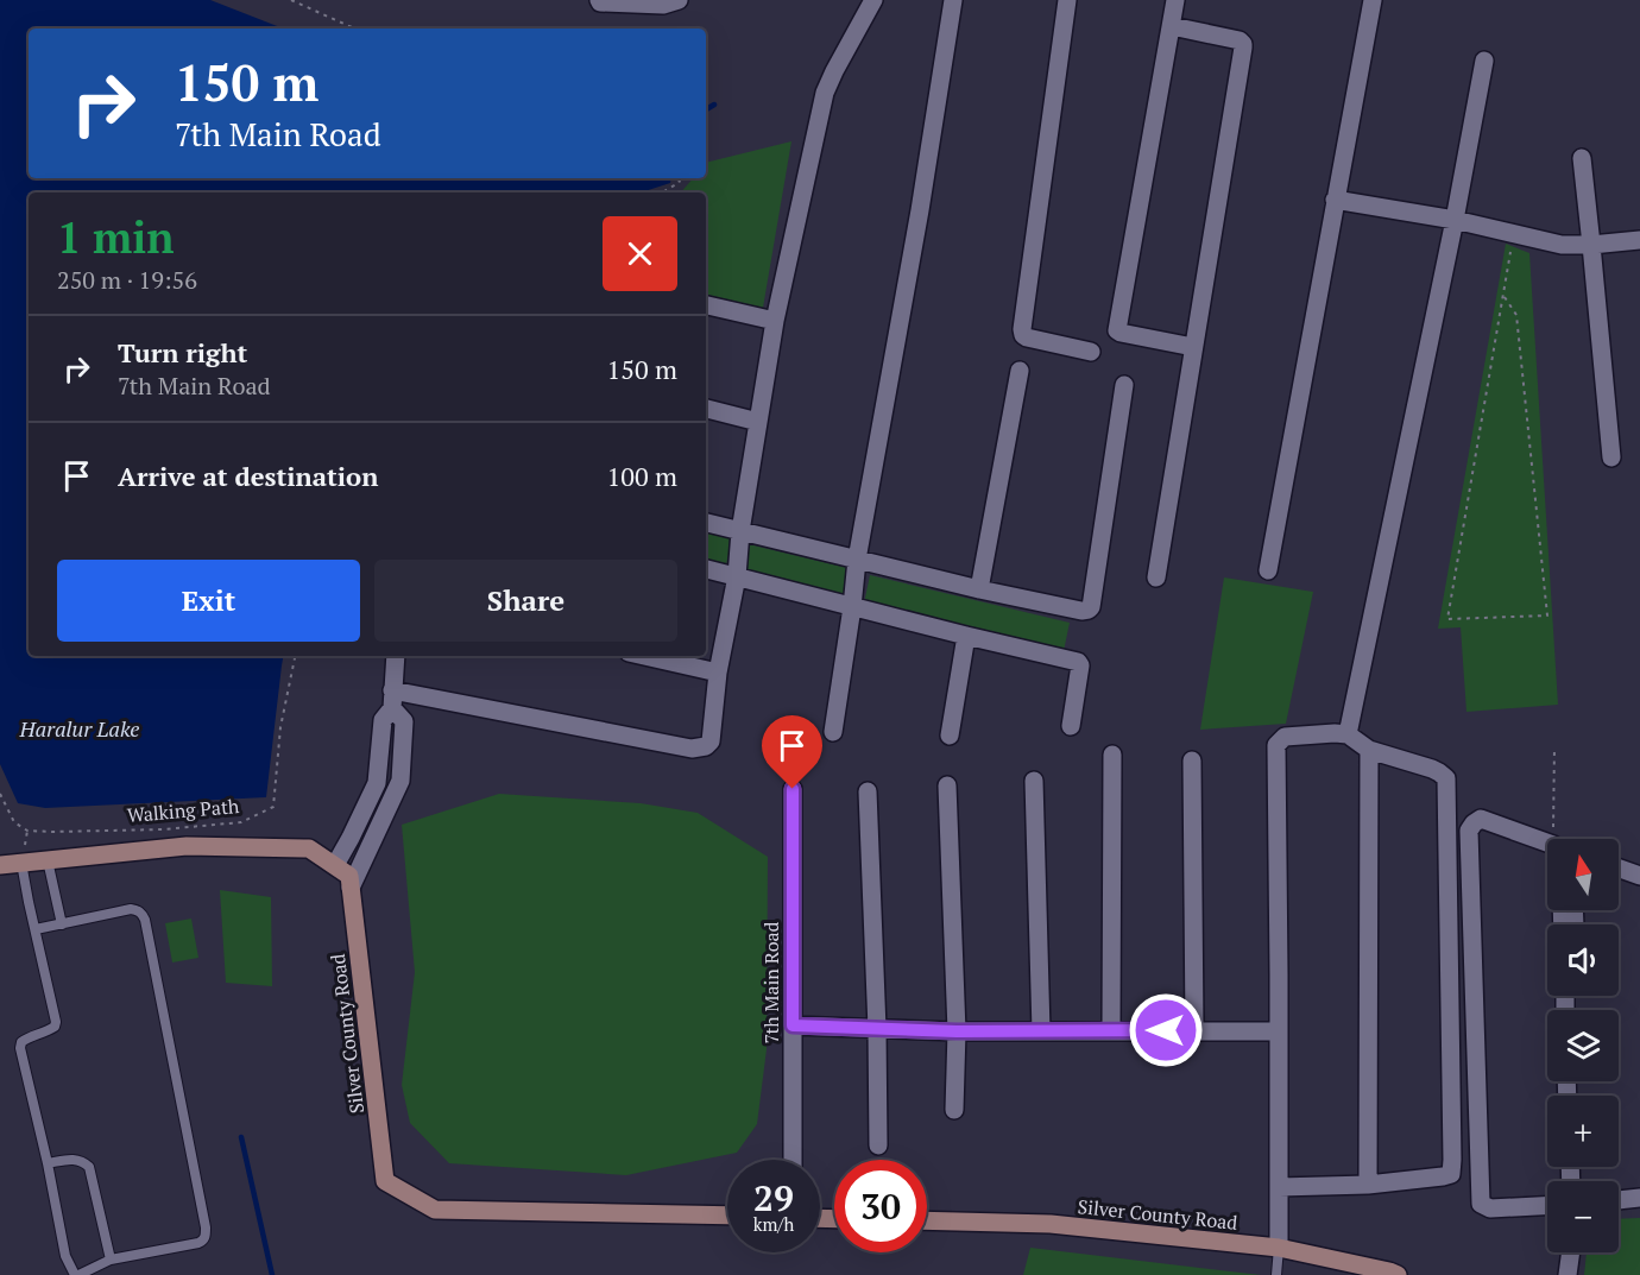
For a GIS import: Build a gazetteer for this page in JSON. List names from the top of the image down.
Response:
{
  "streets": {
    "street": ["7th Main Road", "Silver County Road"],
    "path": ["Walking Path"]
  },
  "water": ["Haralur Lake"],
  "north": "top",
  "page": {
    "turn": ["150 m", "7th Main Road"],
    "heading": ["1 min", "250 m · 19:56"],
    "list": [
      {
        "name": "Turn right",
        "note": "7th Main Road",
        "value": "150 m"
      },
      {
        "name": "Arrive at destination",
        "value": "100 m"
      }
    ],
    "buttons": ["Exit", "Share"],
    "map_buttons": ["+", "−"],
    "speed": "29 km/h",
    "limit": "30"
  }
}
